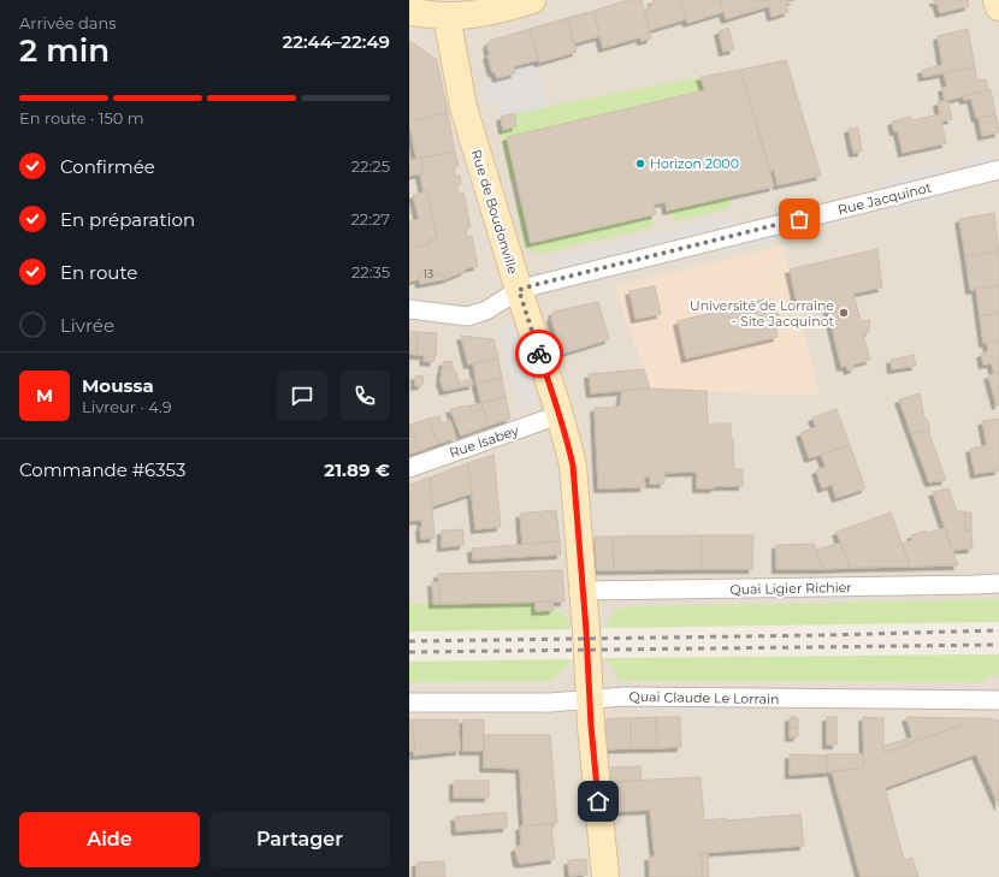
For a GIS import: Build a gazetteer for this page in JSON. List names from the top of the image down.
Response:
{
  "streets": {
    "main road": ["Rue de Boudonville"],
    "street": [
      "Rue Jacquinot",
      "Rue Isabey",
      "Quai Ligier Richier",
      "Quai Claude Le Lorrain"
    ]
  },
  "crossings": [
    ["Rue Jacquinot", "Rue de Boudonville"],
    ["Rue de Boudonville", "Rue Isabey"],
    ["Rue de Boudonville", "Quai Ligier Richier"],
    ["Rue de Boudonville", "Quai Claude Le Lorrain"]
  ],
  "places": ["Horizon 2000", "Université de Lorraine - Site Jacquinot"],
  "house_numbers": ["13"],
  "page": {
    "heading": ["2 min", "Arrivée dans", "22:44–22:49"],
    "panel": [
      "Moussa",
      "Livreur · 4.9",
      "Commande #6353",
      "21.89 €"
    ],
    "bar": "En route · 150 m",
    "list": [
      ["Confirmée", "22:25"],
      ["En préparation", "22:27"],
      ["En route", "22:35"],
      "Livrée"
    ],
    "round": "M",
    "buttons": ["Aide", "Partager"]
  }
}
